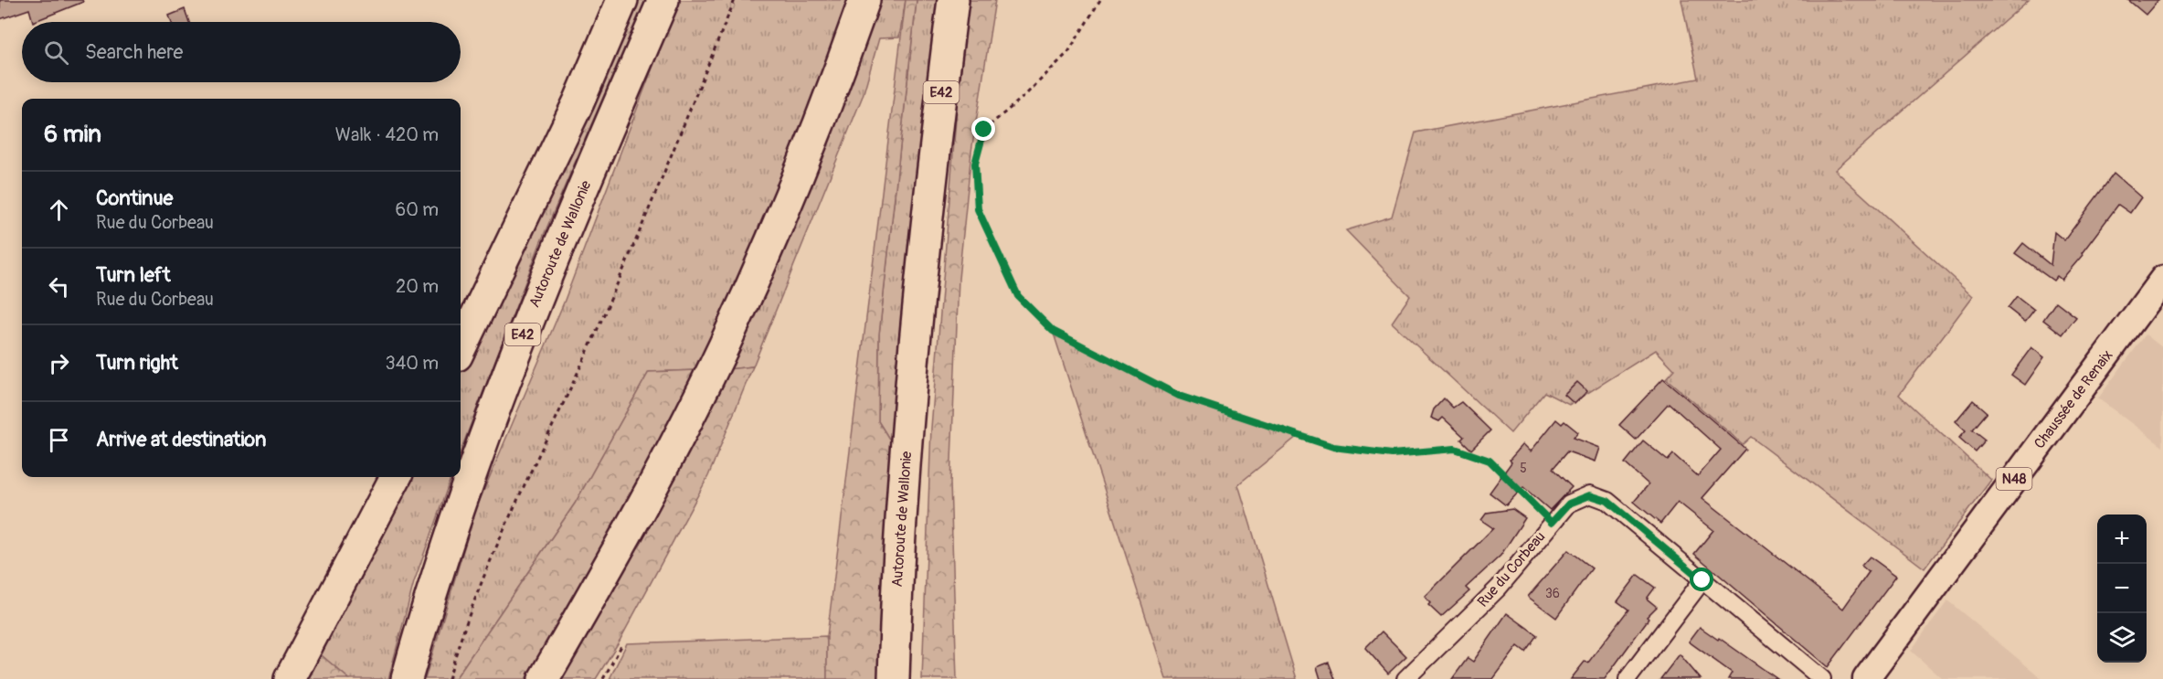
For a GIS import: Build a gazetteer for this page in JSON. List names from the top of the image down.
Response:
{
  "streets": {
    "highway": ["E42", "Autoroute de Wallonie"],
    "main road": ["Chaussée de Renaix", "N48"],
    "street": ["Rue du Corbeau"]
  },
  "house_numbers": ["5", "36"],
  "page": {
    "search": "Search here",
    "heading": ["6 min", "Walk · 420 m"],
    "list": [
      ["Continue", "Rue du Corbeau", "60 m"],
      ["Turn left", "Rue du Corbeau", "20 m"],
      ["Turn right", "340 m"],
      "Arrive at destination"
    ],
    "map_buttons": ["+", "−"]
  }
}
